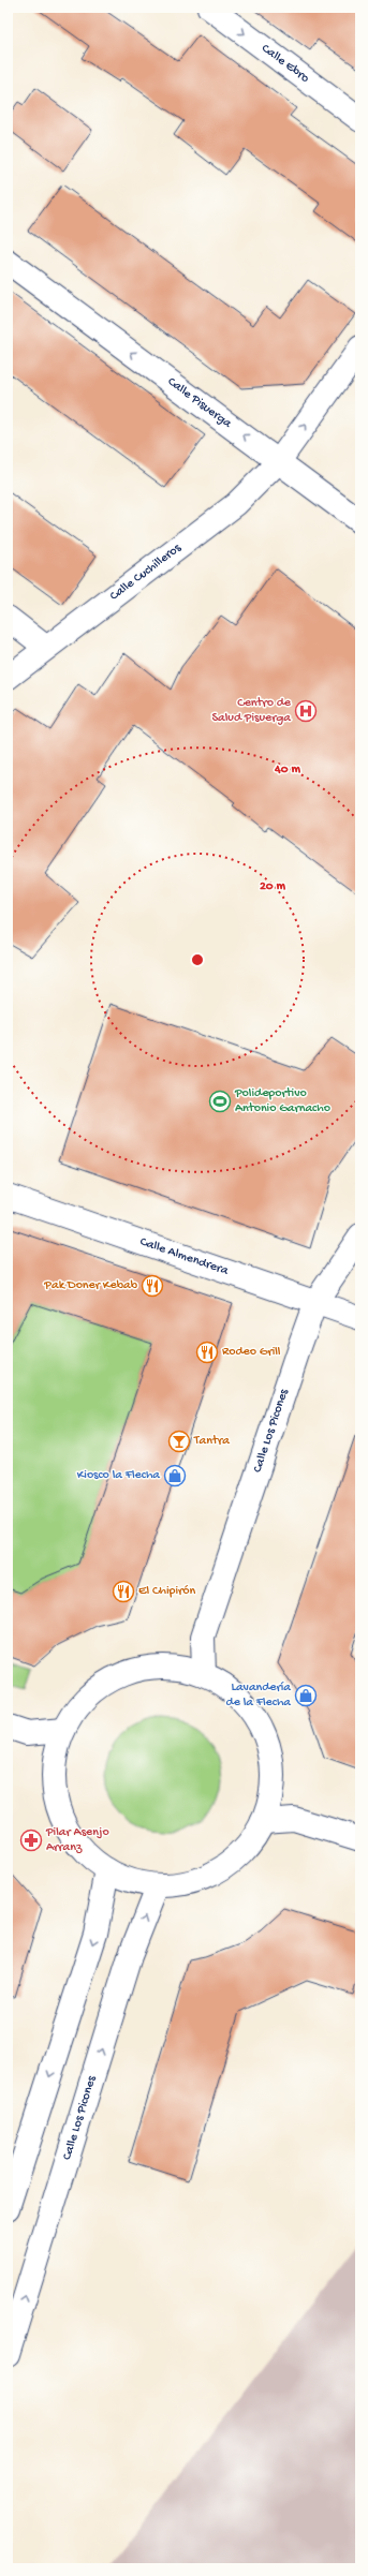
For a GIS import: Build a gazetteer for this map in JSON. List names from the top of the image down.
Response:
{
  "streets": {
    "street": [
      "Calle Ebro",
      "Calle Pisuerga",
      "Calle Cuchilleros",
      "Calle Almendrera",
      "Calle Los Picones"
    ]
  },
  "crossings": [
    ["Calle Pisuerga", "Calle Cuchilleros"],
    ["Calle Almendrera", "Calle Los Picones"]
  ],
  "one_way": ["Calle Ebro", "Calle Pisuerga"],
  "places": {
    "hospital": ["Centro de Salud Pisuerga"],
    "sports": ["Polideportivo Antonio Garnacho"],
    "restaurant": ["Pak Doner Kebab", "Rodeo Grill", "El Chipirón"],
    "bar": ["Tantra"],
    "shop": ["Kiosco la Flecha", "Lavandería de la Flecha"],
    "pharmacy": ["Pilar Asenjo Arranz"]
  },
  "rings": ["40 m", "20 m"]
}
